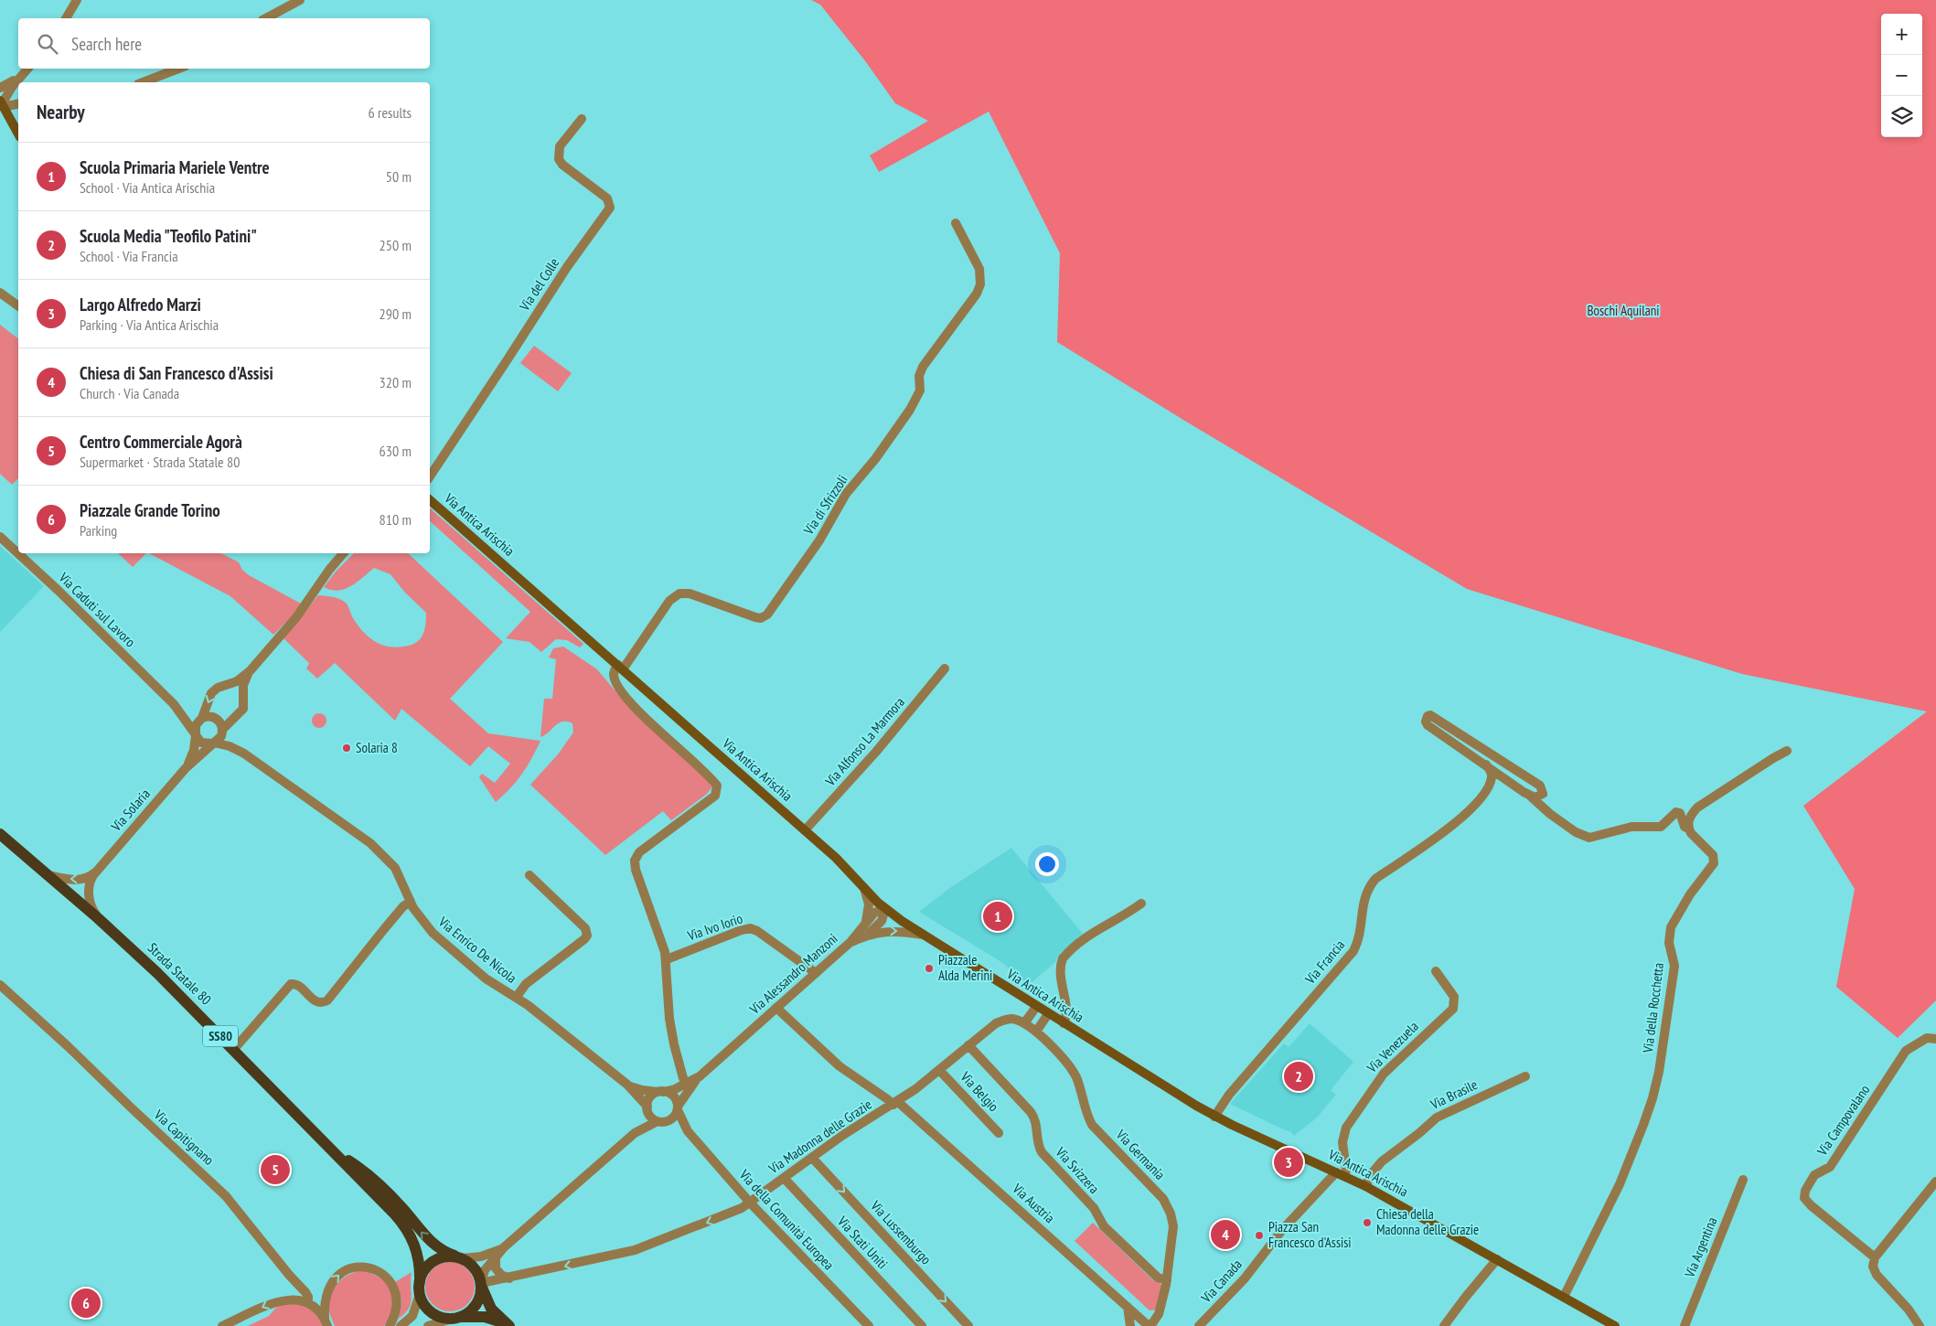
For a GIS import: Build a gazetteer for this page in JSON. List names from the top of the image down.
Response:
{
  "streets": {
    "main road": ["Via Antica Arischia", "Strada Statale 80", "SS80"],
    "street": [
      "Via del Colle",
      "Via di Sfrizzoli",
      "Via Caduti sul Lavoro",
      "Via Alfonso La Marmora",
      "Via Solaria",
      "Via Ivo Iorio",
      "Via Enrico De Nicola",
      "Via Francia",
      "Via Alessandro Manzoni",
      "Via della Rocchetta",
      "Via Venezuela",
      "Via Belgio",
      "Via Brasile",
      "Via Campovalano",
      "Via Madonna delle Grazie",
      "Via Capitignano",
      "Via Germania",
      "Via Svizzera",
      "Via Austria",
      "Via della Comunità Europea",
      "Via Lussemburgo",
      "Via Stati Uniti",
      "Via Argentina",
      "Via Canada"
    ]
  },
  "crossings": [
    ["Via di Sfrizzoli", "Via Antica Arischia"],
    ["Via Antica Arischia", "Via Alfonso La Marmora"],
    ["Via Antica Arischia", "Via Francia"],
    ["Via Antica Arischia", "Via Alessandro Manzoni"],
    ["Via Antica Arischia", "Via della Rocchetta"],
    ["Via Antica Arischia", "Via Venezuela"],
    ["Via Antica Arischia", "Via Brasile"],
    ["Via Antica Arischia", "Via Canada"],
    ["Via Caduti sul Lavoro", "Via Solaria"],
    ["Via Caduti sul Lavoro", "Via Enrico De Nicola"],
    ["Via Solaria", "Via Enrico De Nicola"],
    ["Via Solaria", "Strada Statale 80"],
    ["Via Ivo Iorio", "Via Alessandro Manzoni"],
    ["Via Enrico De Nicola", "Via Alessandro Manzoni"],
    ["Via Enrico De Nicola", "Via della Comunità Europea"],
    ["Strada Statale 80", "SS80"],
    ["Strada Statale 80", "Via Madonna delle Grazie"],
    ["Via Alessandro Manzoni", "Via Austria"],
    ["Via Alessandro Manzoni", "Via della Comunità Europea"],
    ["SS80", "Via Madonna delle Grazie"],
    ["Via Venezuela", "Via Canada"],
    ["Via Belgio", "Via Madonna delle Grazie"],
    ["Via Madonna delle Grazie", "Via Germania"],
    ["Via Madonna delle Grazie", "Via Svizzera"],
    ["Via Madonna delle Grazie", "Via Austria"],
    ["Via Madonna delle Grazie", "Via della Comunità Europea"],
    ["Via Madonna delle Grazie", "Via Lussemburgo"],
    ["Via Madonna delle Grazie", "Via Stati Uniti"],
    ["Via Germania", "Via Svizzera"],
    ["Via Germania", "Via Austria"]
  ],
  "one_way": ["Via Lussemburgo"],
  "parks": ["Boschi Aquilani"],
  "places": [
    "Solaria 8",
    "Piazzale Alda Merini",
    "Chiesa della Madonna delle Grazie",
    "Piazza San Francesco d'Assisi"
  ],
  "page": {
    "map_buttons": ["+", "−"],
    "search": "Search here",
    "heading": ["Nearby", "6 results"],
    "list": [
      {
        "mark": "1",
        "name": "Scuola Primaria Mariele Ventre",
        "note": "School · Via Antica Arischia",
        "value": "50 m"
      },
      {
        "mark": "2",
        "name": "Scuola Media \"Teofilo Patini\"",
        "note": "School · Via Francia",
        "value": "250 m"
      },
      {
        "mark": "3",
        "name": "Largo Alfredo Marzi",
        "note": "Parking · Via Antica Arischia",
        "value": "290 m"
      },
      {
        "mark": "4",
        "name": "Chiesa di San Francesco d'Assisi",
        "note": "Church · Via Canada",
        "value": "320 m"
      },
      {
        "mark": "5",
        "name": "Centro Commerciale Agorà",
        "note": "Supermarket · Strada Statale 80",
        "value": "630 m"
      },
      {
        "mark": "6",
        "name": "Piazzale Grande Torino",
        "note": "Parking",
        "value": "810 m"
      }
    ],
    "pins": [
      "1",
      "2",
      "3",
      "5",
      "4",
      "6"
    ]
  }
}
